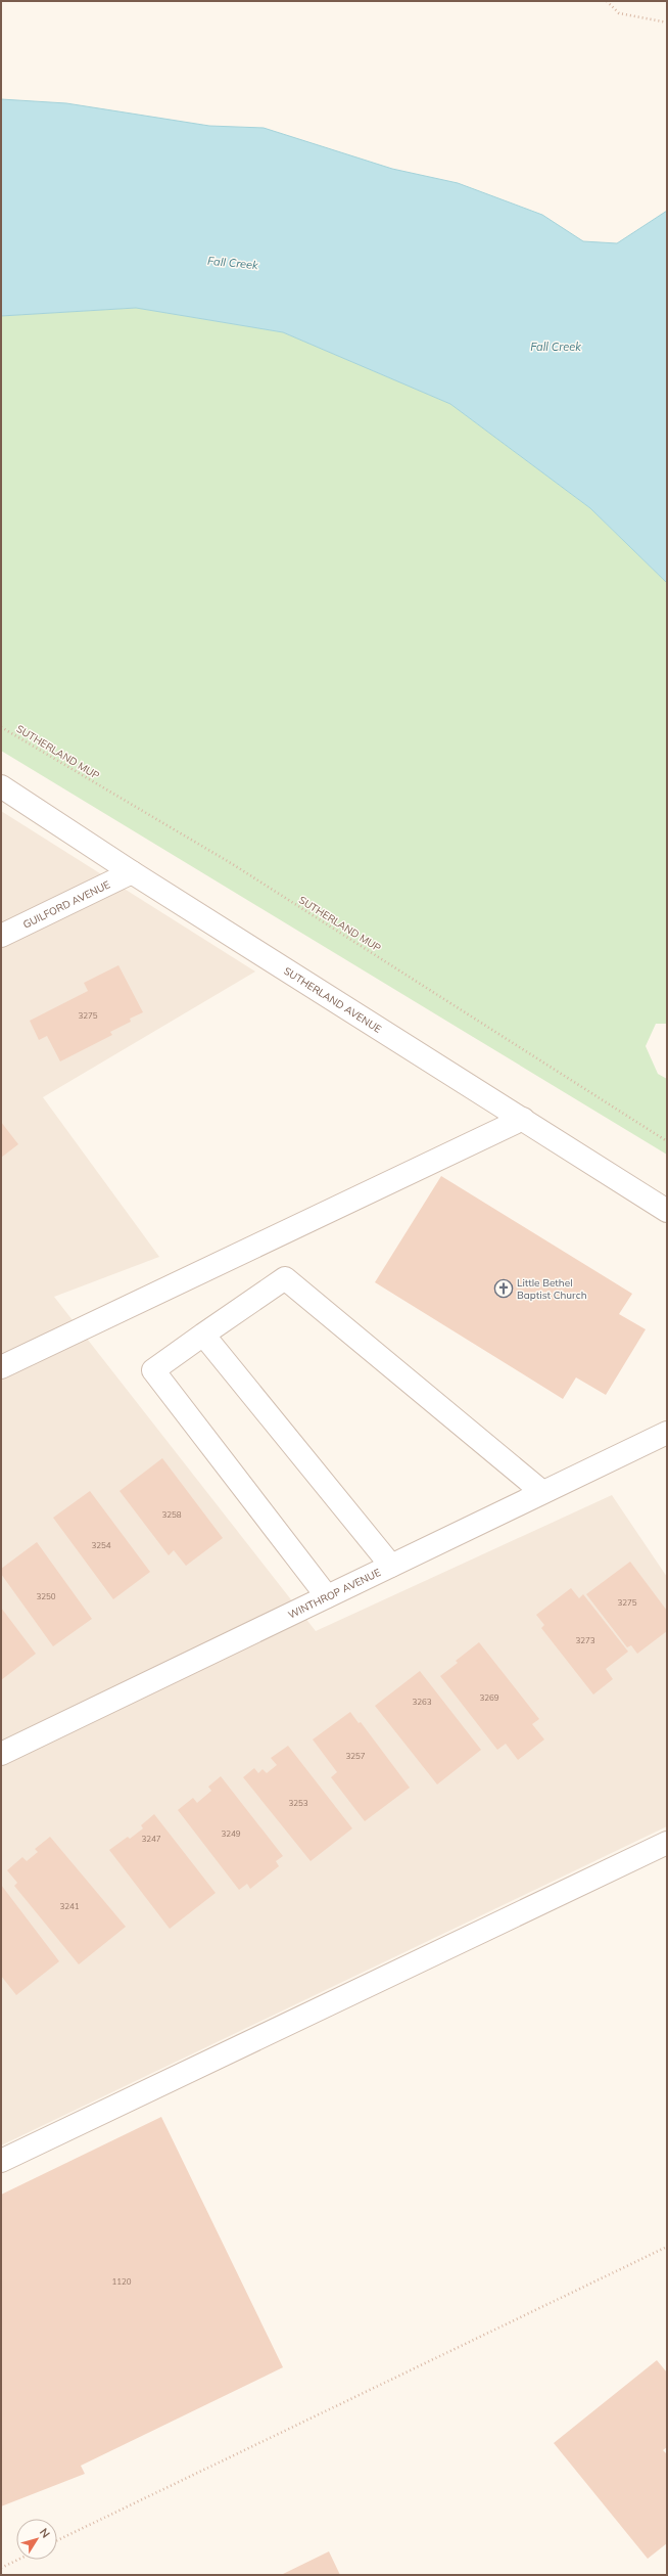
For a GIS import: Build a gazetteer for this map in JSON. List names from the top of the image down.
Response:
{
  "streets": {
    "street": ["GUILFORD AVENUE", "SUTHERLAND AVENUE", "WINTHROP AVENUE"],
    "path": ["SUTHERLAND MUP"]
  },
  "crossings": [
    ["GUILFORD AVENUE", "SUTHERLAND AVENUE"]
  ],
  "water": ["Fall Creek"],
  "places": {
    "church": ["Little Bethel Baptist Church"]
  },
  "house_numbers": [
    "3275",
    "3258",
    "3254",
    "3250",
    "3275",
    "3273",
    "3269",
    "3263",
    "3257",
    "3253",
    "3249",
    "3247",
    "3241",
    "1120"
  ],
  "north": "top right"
}
